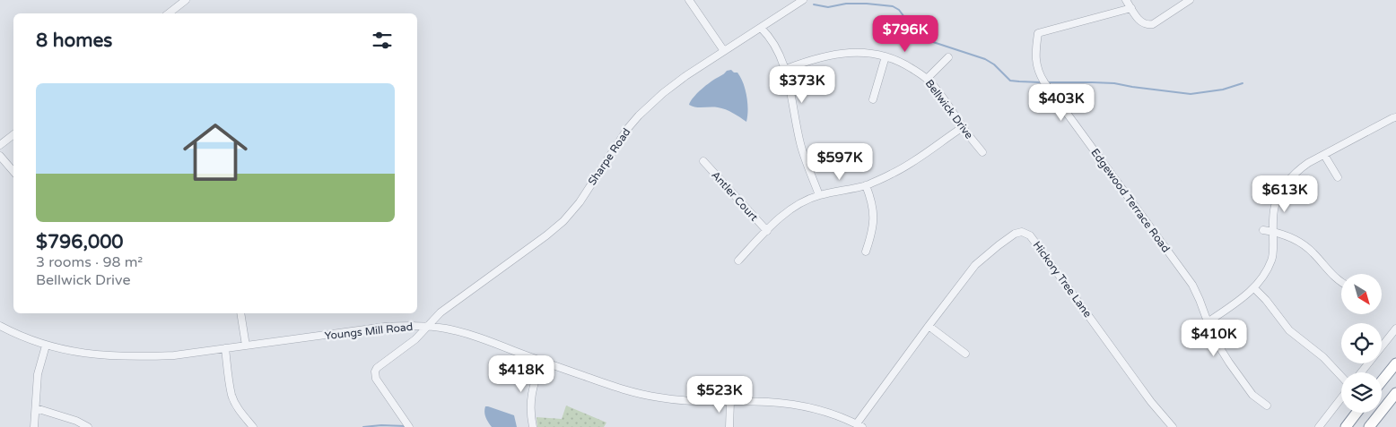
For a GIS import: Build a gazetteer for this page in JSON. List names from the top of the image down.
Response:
{
  "streets": {
    "street": [
      "Bellwick Drive",
      "Sharpe Road",
      "Antler Court",
      "Edgewood Terrace Road",
      "Hickory Tree Lane",
      "Youngs Mill Road"
    ]
  },
  "crossings": [
    ["Sharpe Road", "Youngs Mill Road"],
    ["Hickory Tree Lane", "Youngs Mill Road"]
  ],
  "north": "bottom right",
  "page": {
    "heading": "8 homes",
    "price": [
      "$796K",
      "$373K",
      "$403K",
      "$597K",
      "$613K",
      "$410K",
      "$418K",
      "$523K"
    ],
    "list": [
      {
        "name": "$796,000",
        "note": "3 rooms · 98 m² · Bellwick Drive"
      }
    ]
  }
}
